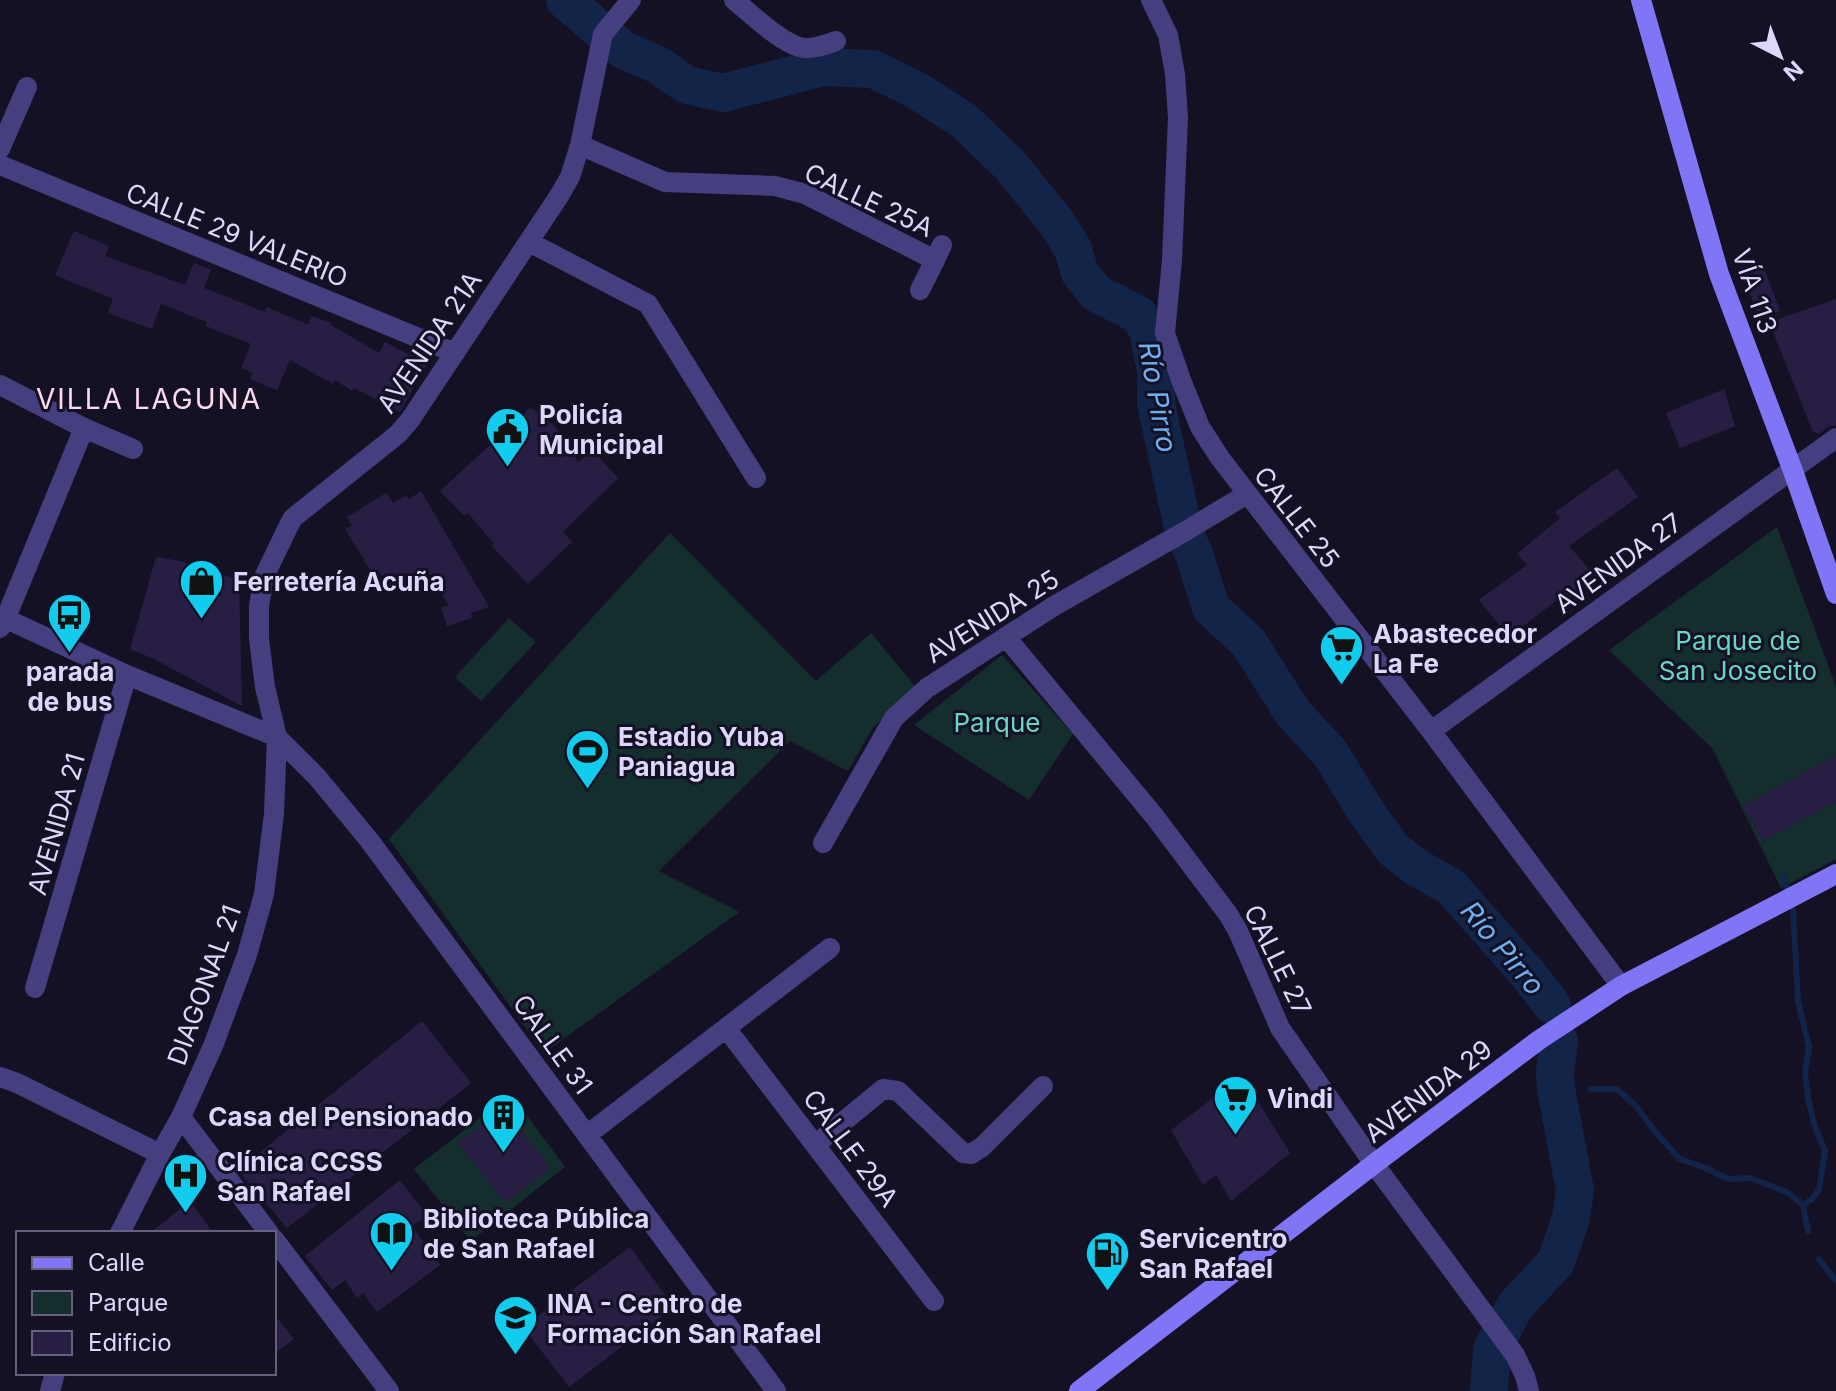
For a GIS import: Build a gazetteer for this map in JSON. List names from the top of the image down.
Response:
{
  "streets": {
    "main road": ["VÍA 113", "AVENIDA 29"],
    "street": [
      "CALLE 25A",
      "CALLE 29 VALERIO",
      "AVENIDA 21A",
      "CALLE 25",
      "AVENIDA 27",
      "AVENIDA 25",
      "AVENIDA 21",
      "CALLE 27",
      "DIAGONAL 21",
      "CALLE 31",
      "CALLE 29A"
    ]
  },
  "crossings": [
    ["CALLE 25A", "AVENIDA 21A"],
    ["CALLE 29 VALERIO", "AVENIDA 21A"],
    ["VÍA 113", "AVENIDA 27"],
    ["AVENIDA 21A", "DIAGONAL 21"],
    ["AVENIDA 21A", "CALLE 31"],
    ["CALLE 25", "AVENIDA 27"],
    ["CALLE 25", "AVENIDA 25"],
    ["CALLE 25", "AVENIDA 29"],
    ["AVENIDA 25", "CALLE 27"],
    ["CALLE 27", "AVENIDA 29"],
    ["DIAGONAL 21", "CALLE 31"]
  ],
  "districts": ["VILLA LAGUNA"],
  "water": ["Río Pirro"],
  "parks": ["Parque de San Josecito", "Parque"],
  "places": {
    "public building": ["Policía Municipal"],
    "shop": ["Ferretería Acuña"],
    "bus stop": ["parada de bus"],
    "supermarket": ["Abastecedor La Fe", "Vindi"],
    "sports": ["Estadio Yuba Paniagua"],
    "building": ["Casa del Pensionado"],
    "hospital": ["Clínica CCSS San Rafael"],
    "library": ["Biblioteca Pública de San Rafael"],
    "fuel station": ["Servicentro San Rafael"],
    "school or university": ["INA - Centro de Formación San Rafael"]
  },
  "legend": ["Calle", "Parque", "Edificio"],
  "north": "bottom right"
}
